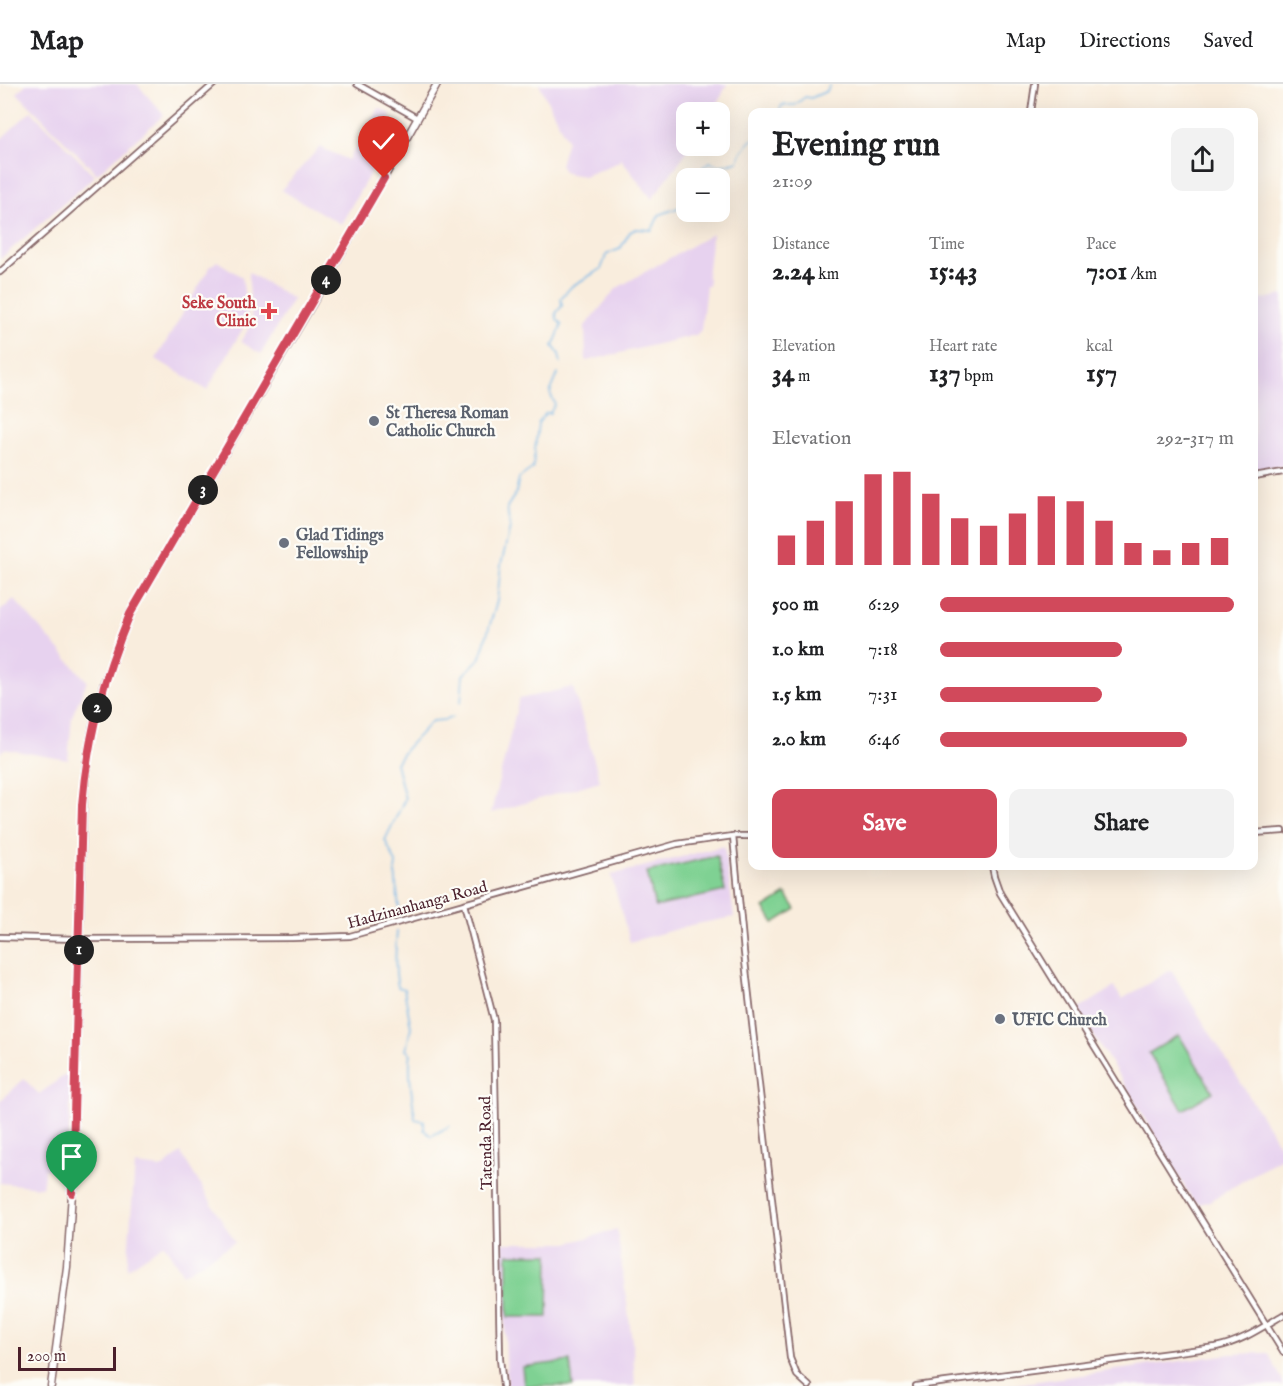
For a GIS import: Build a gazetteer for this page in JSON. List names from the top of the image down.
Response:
{
  "streets": {
    "street": ["Hadzinanhanga Road", "Tatenda Road"]
  },
  "crossings": [
    ["Hadzinanhanga Road", "Tatenda Road"]
  ],
  "places": {
    "health": ["Seke South Clinic"],
    "other": ["St Theresa Roman Catholic Church", "Glad Tidings Fellowship", "UFIC Church"]
  },
  "scale_bar": "200 m",
  "page": {
    "header": "Map",
    "nav": ["Map", "Directions", "Saved"],
    "map_buttons": ["+", "−"],
    "heading": ["Evening run", "21:09"],
    "stats": [
      ["Distance", "2.24 km"],
      ["Time", "15:43"],
      ["Pace", "7:01 /km"],
      ["Elevation", "34 m"],
      ["Heart rate", "137 bpm"],
      ["kcal", "157"]
    ],
    "pins": [
      "4",
      "3",
      "2",
      "1"
    ],
    "chart": ["Elevation", "292–317 m"],
    "list": [
      {
        "name": "500 m",
        "note": "6:29"
      },
      {
        "name": "1.0 km",
        "note": "7:18"
      },
      {
        "name": "1.5 km",
        "note": "7:31"
      },
      {
        "name": "2.0 km",
        "note": "6:46"
      }
    ],
    "buttons": ["Save", "Share"],
    "scale": "200 m"
  }
}
